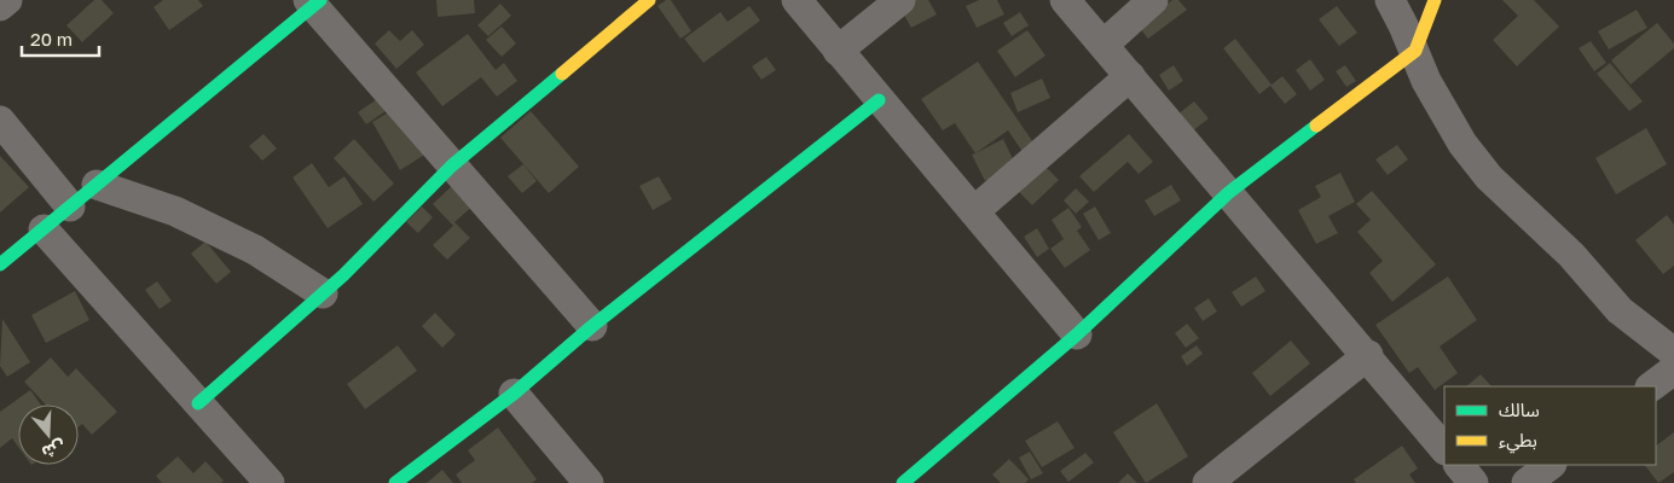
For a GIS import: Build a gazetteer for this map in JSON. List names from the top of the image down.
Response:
{
  "legend": ["سالك", "بطيء"],
  "scale_bar": "20 m",
  "north": "bottom"
}
